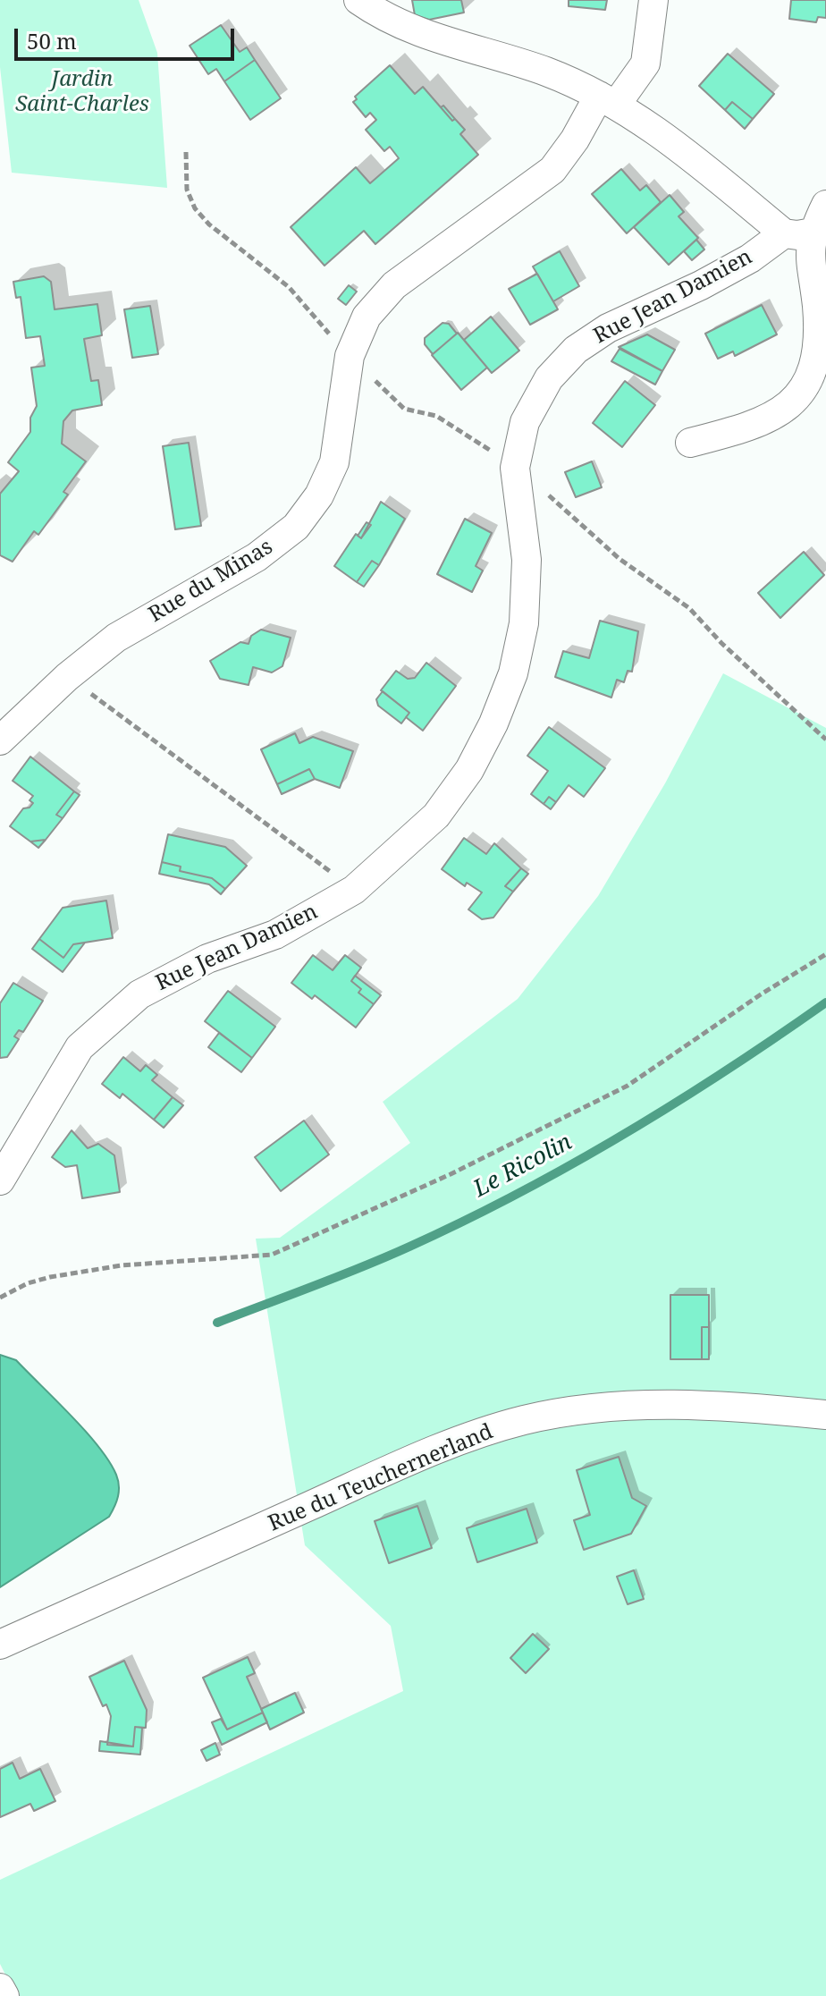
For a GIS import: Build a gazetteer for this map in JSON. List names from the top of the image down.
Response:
{
  "streets": {
    "street": ["Rue Jean Damien", "Rue du Minas", "Rue du Teuchernerland"]
  },
  "water": ["Le Ricolin"],
  "parks": ["Jardin Saint-Charles"],
  "scale_bar": "50 m"
}
